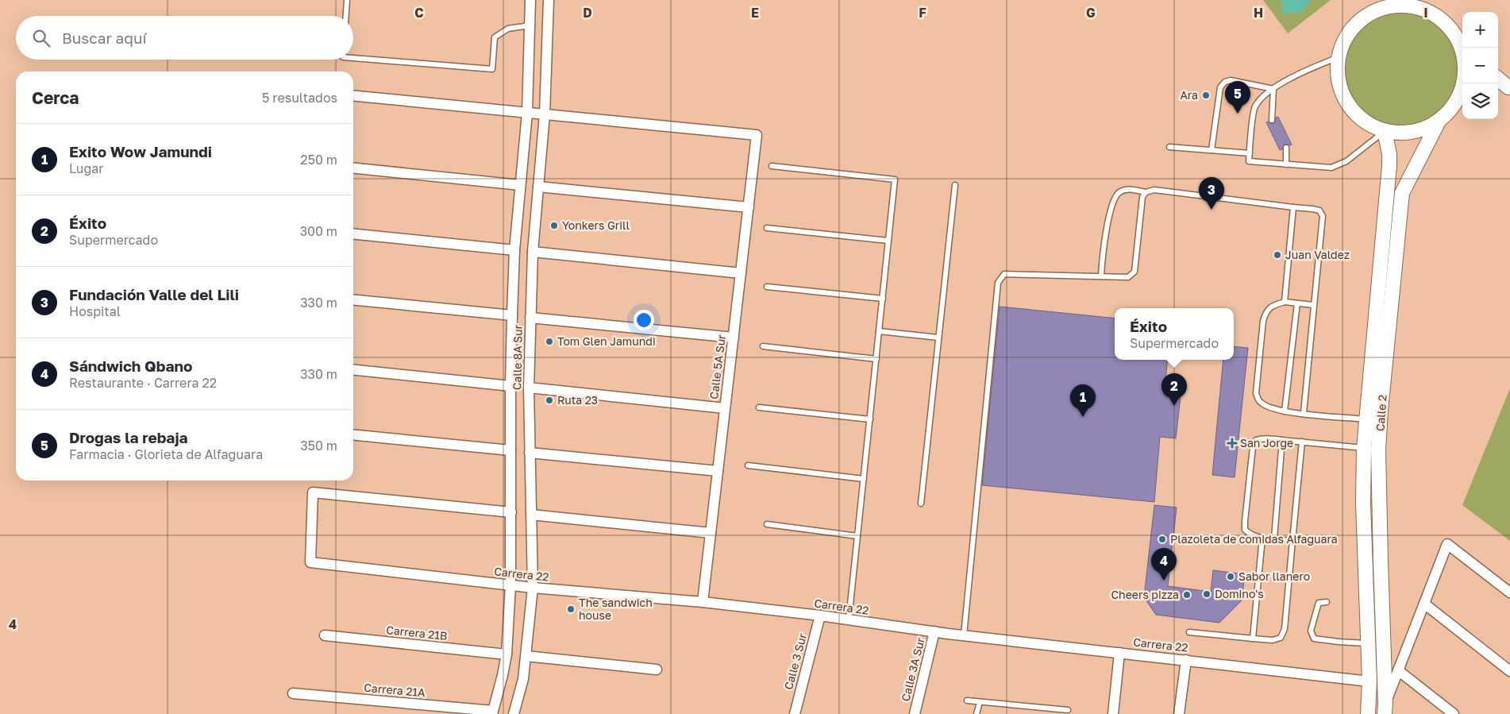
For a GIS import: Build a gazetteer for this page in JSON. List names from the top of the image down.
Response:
{
  "streets": {
    "main road": ["Calle 2"],
    "street": [
      "Calle 8A Sur",
      "Calle 5A Sur",
      "Carrera 22",
      "Carrera 21B",
      "Calle 3 Sur",
      "Calle 3A Sur",
      "Carrera 21A"
    ]
  },
  "crossings": [
    ["Calle 8A Sur", "Calle 5A Sur"],
    ["Calle 8A Sur", "Carrera 22"],
    ["Calle 8A Sur", "Carrera 21B"],
    ["Calle 8A Sur", "Carrera 21A"],
    ["Calle 5A Sur", "Carrera 22"],
    ["Calle 2", "Carrera 22"],
    ["Carrera 22", "Calle 3 Sur"],
    ["Carrera 22", "Calle 3A Sur"]
  ],
  "places": {
    "other": [
      "Ara",
      "Yonkers Grill",
      "Juan Valdez",
      "Tom Glen Jamundi",
      "Ruta 23",
      "Plazoleta de comidas Alfaguara",
      "Sabor llanero",
      "Domino's",
      "Cheers pizza",
      "The sandwich house"
    ],
    "health": ["San Jorge"]
  },
  "page": {
    "map_buttons": ["+", "−"],
    "search": "Buscar aquí",
    "heading": ["Cerca", "5 resultados"],
    "pins": [
      "5",
      "3",
      "2",
      "1",
      "4"
    ],
    "list": [
      {
        "mark": "1",
        "name": "Exito Wow Jamundi",
        "note": "Lugar",
        "value": "250 m"
      },
      {
        "mark": "2",
        "name": "Éxito",
        "note": "Supermercado",
        "value": "300 m"
      },
      {
        "mark": "3",
        "name": "Fundación Valle del Lili",
        "note": "Hospital",
        "value": "330 m"
      },
      {
        "mark": "4",
        "name": "Sándwich Qbano",
        "note": "Restaurante · Carrera 22",
        "value": "330 m"
      },
      {
        "mark": "5",
        "name": "Drogas la rebaja",
        "note": "Farmacia · Glorieta de Alfaguara",
        "value": "350 m"
      }
    ],
    "popup": ["Éxito", "Supermercado"]
  },
  "grid": {
    "columns": [
      "C",
      "D",
      "E",
      "F",
      "G",
      "H",
      "I"
    ],
    "rows": ["4"]
  }
}
